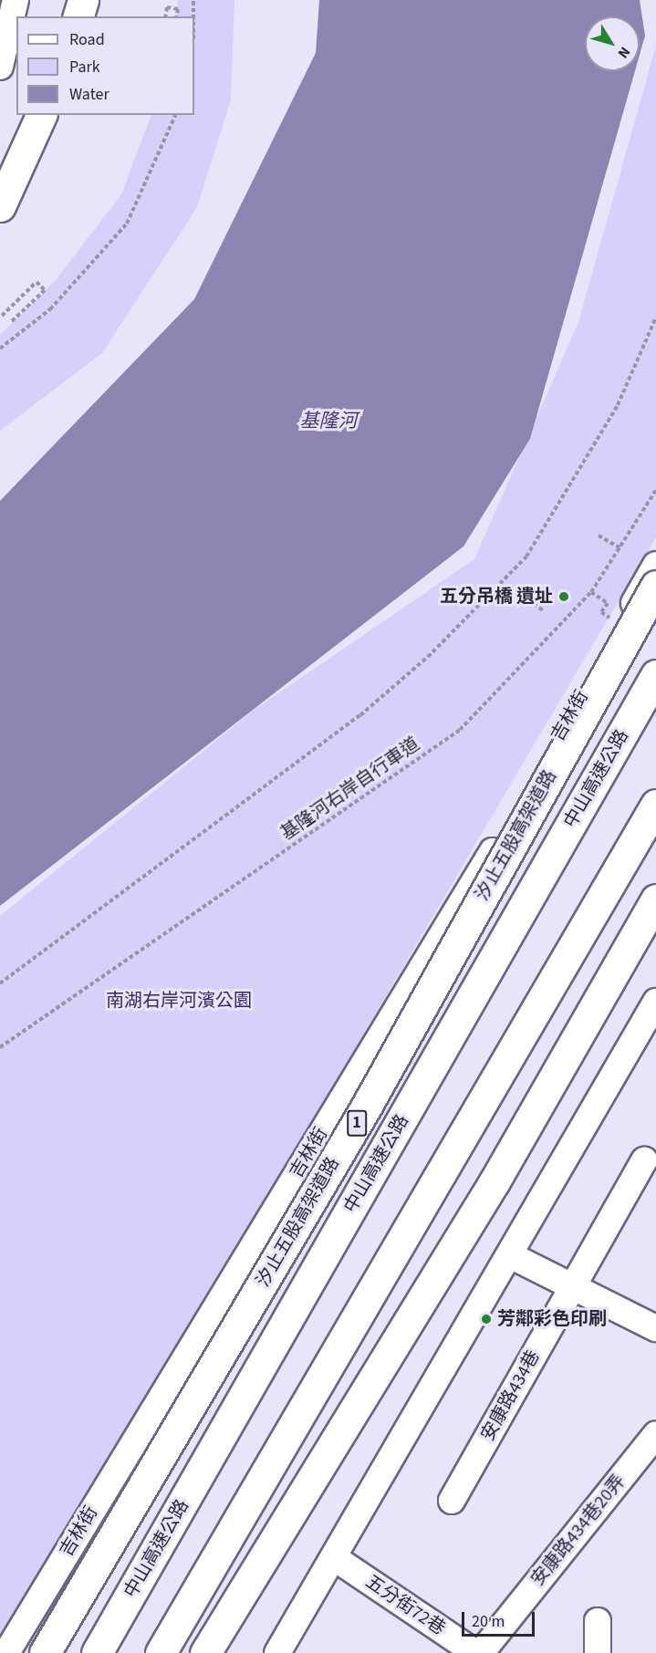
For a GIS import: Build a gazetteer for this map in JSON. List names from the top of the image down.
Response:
{
  "streets": {
    "highway": ["中山高速公路", "汐止五股高架道路", "1"],
    "street": [
      "吉林街",
      "安康路434巷",
      "安康路434巷20弄",
      "五分街72巷"
    ],
    "path": ["基隆河右岸自行車道"]
  },
  "water": ["基隆河"],
  "parks": ["南湖右岸河濱公園"],
  "places": ["五分吊橋 遺址", "芳鄰彩色印刷"],
  "legend": ["Road", "Park", "Water"],
  "scale_bar": "20 m",
  "north": "bottom right"
}
